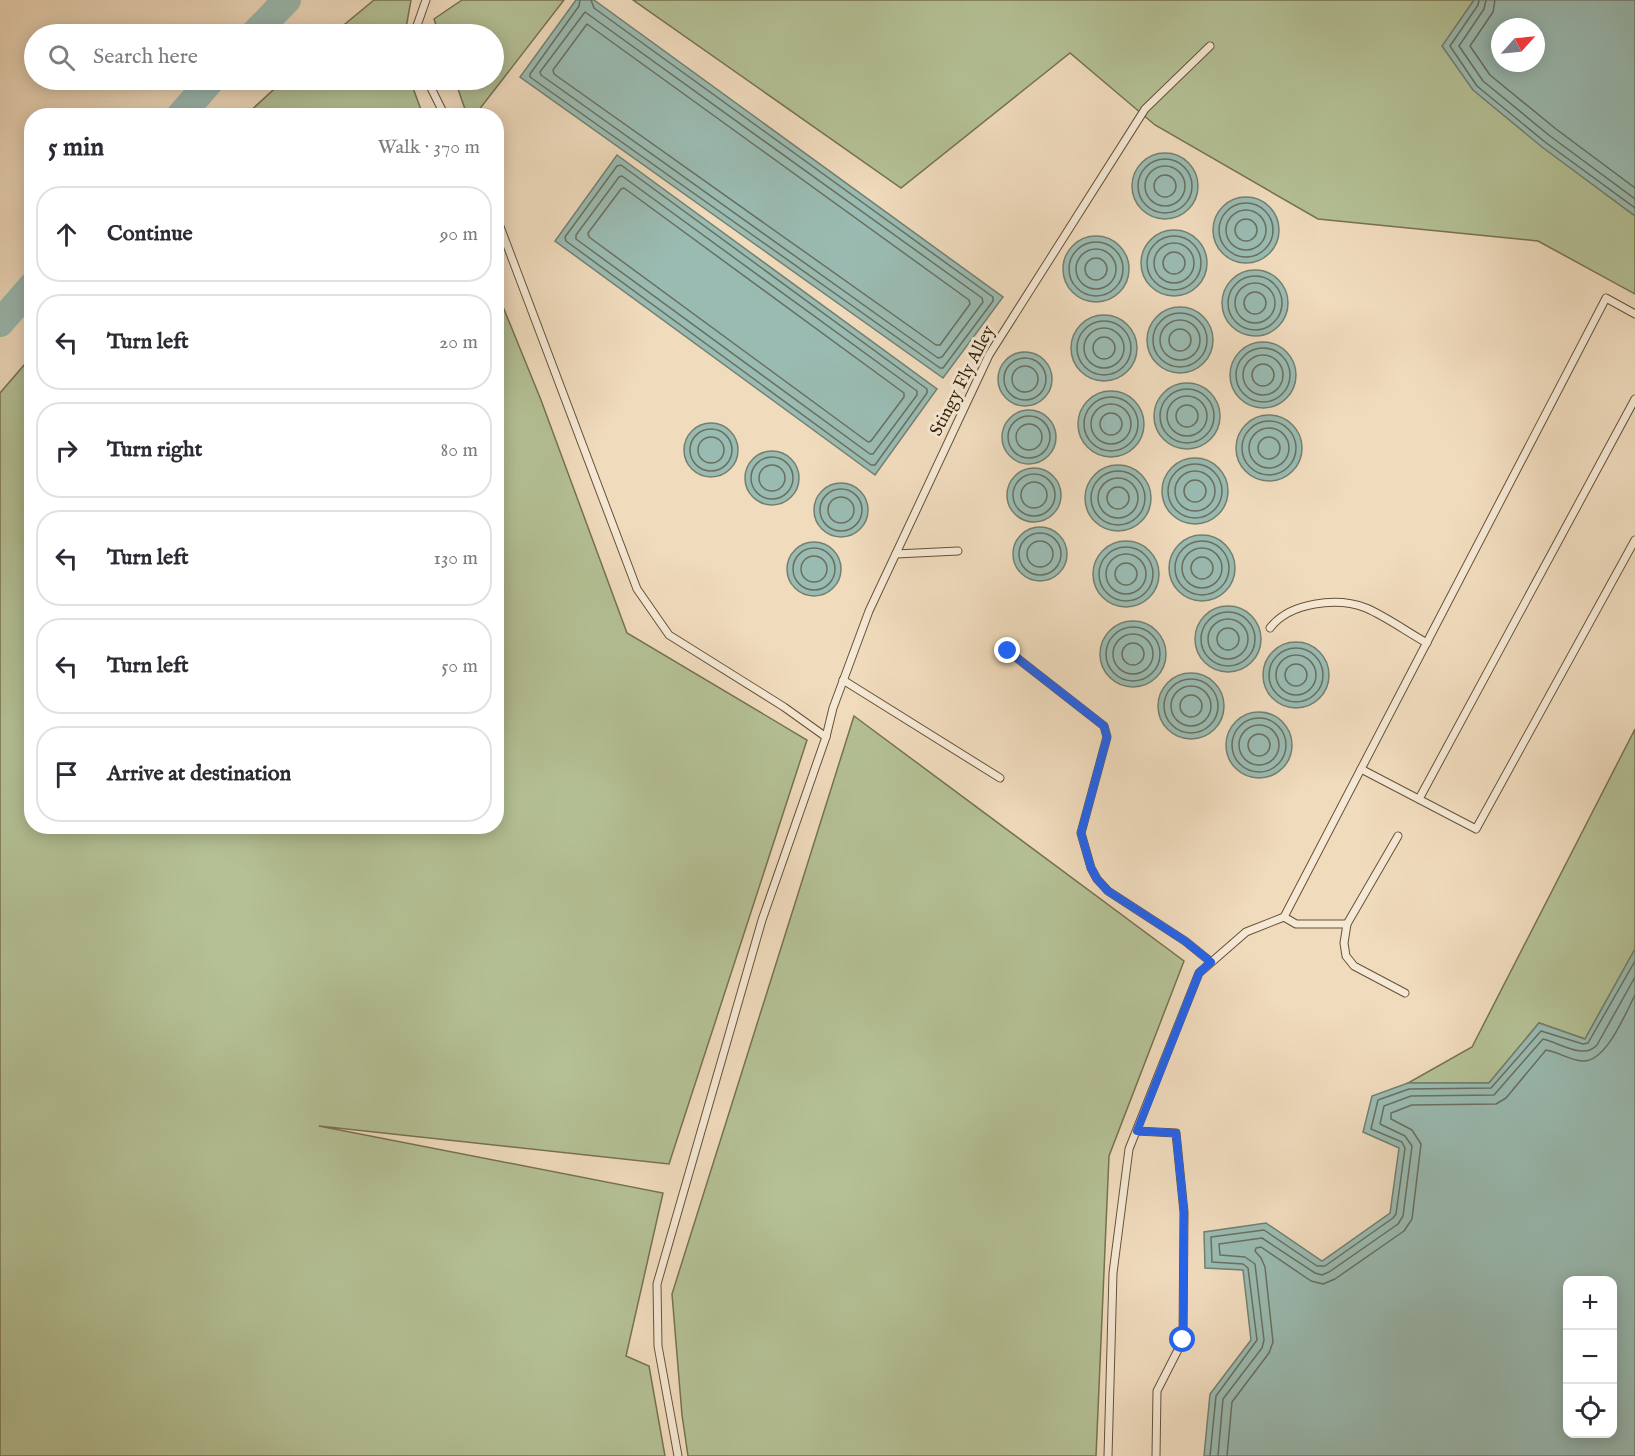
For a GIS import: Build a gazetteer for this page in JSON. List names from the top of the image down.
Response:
{
  "streets": {
    "lane": ["Stingy Fly Alley"]
  },
  "north": "top right",
  "page": {
    "search": "Search here",
    "heading": ["5 min", "Walk · 370 m"],
    "list": [
      ["Continue", "90 m"],
      ["Turn left", "20 m"],
      ["Turn right", "80 m"],
      ["Turn left", "130 m"],
      ["Turn left", "50 m"],
      "Arrive at destination"
    ],
    "map_buttons": ["+", "−"]
  }
}
